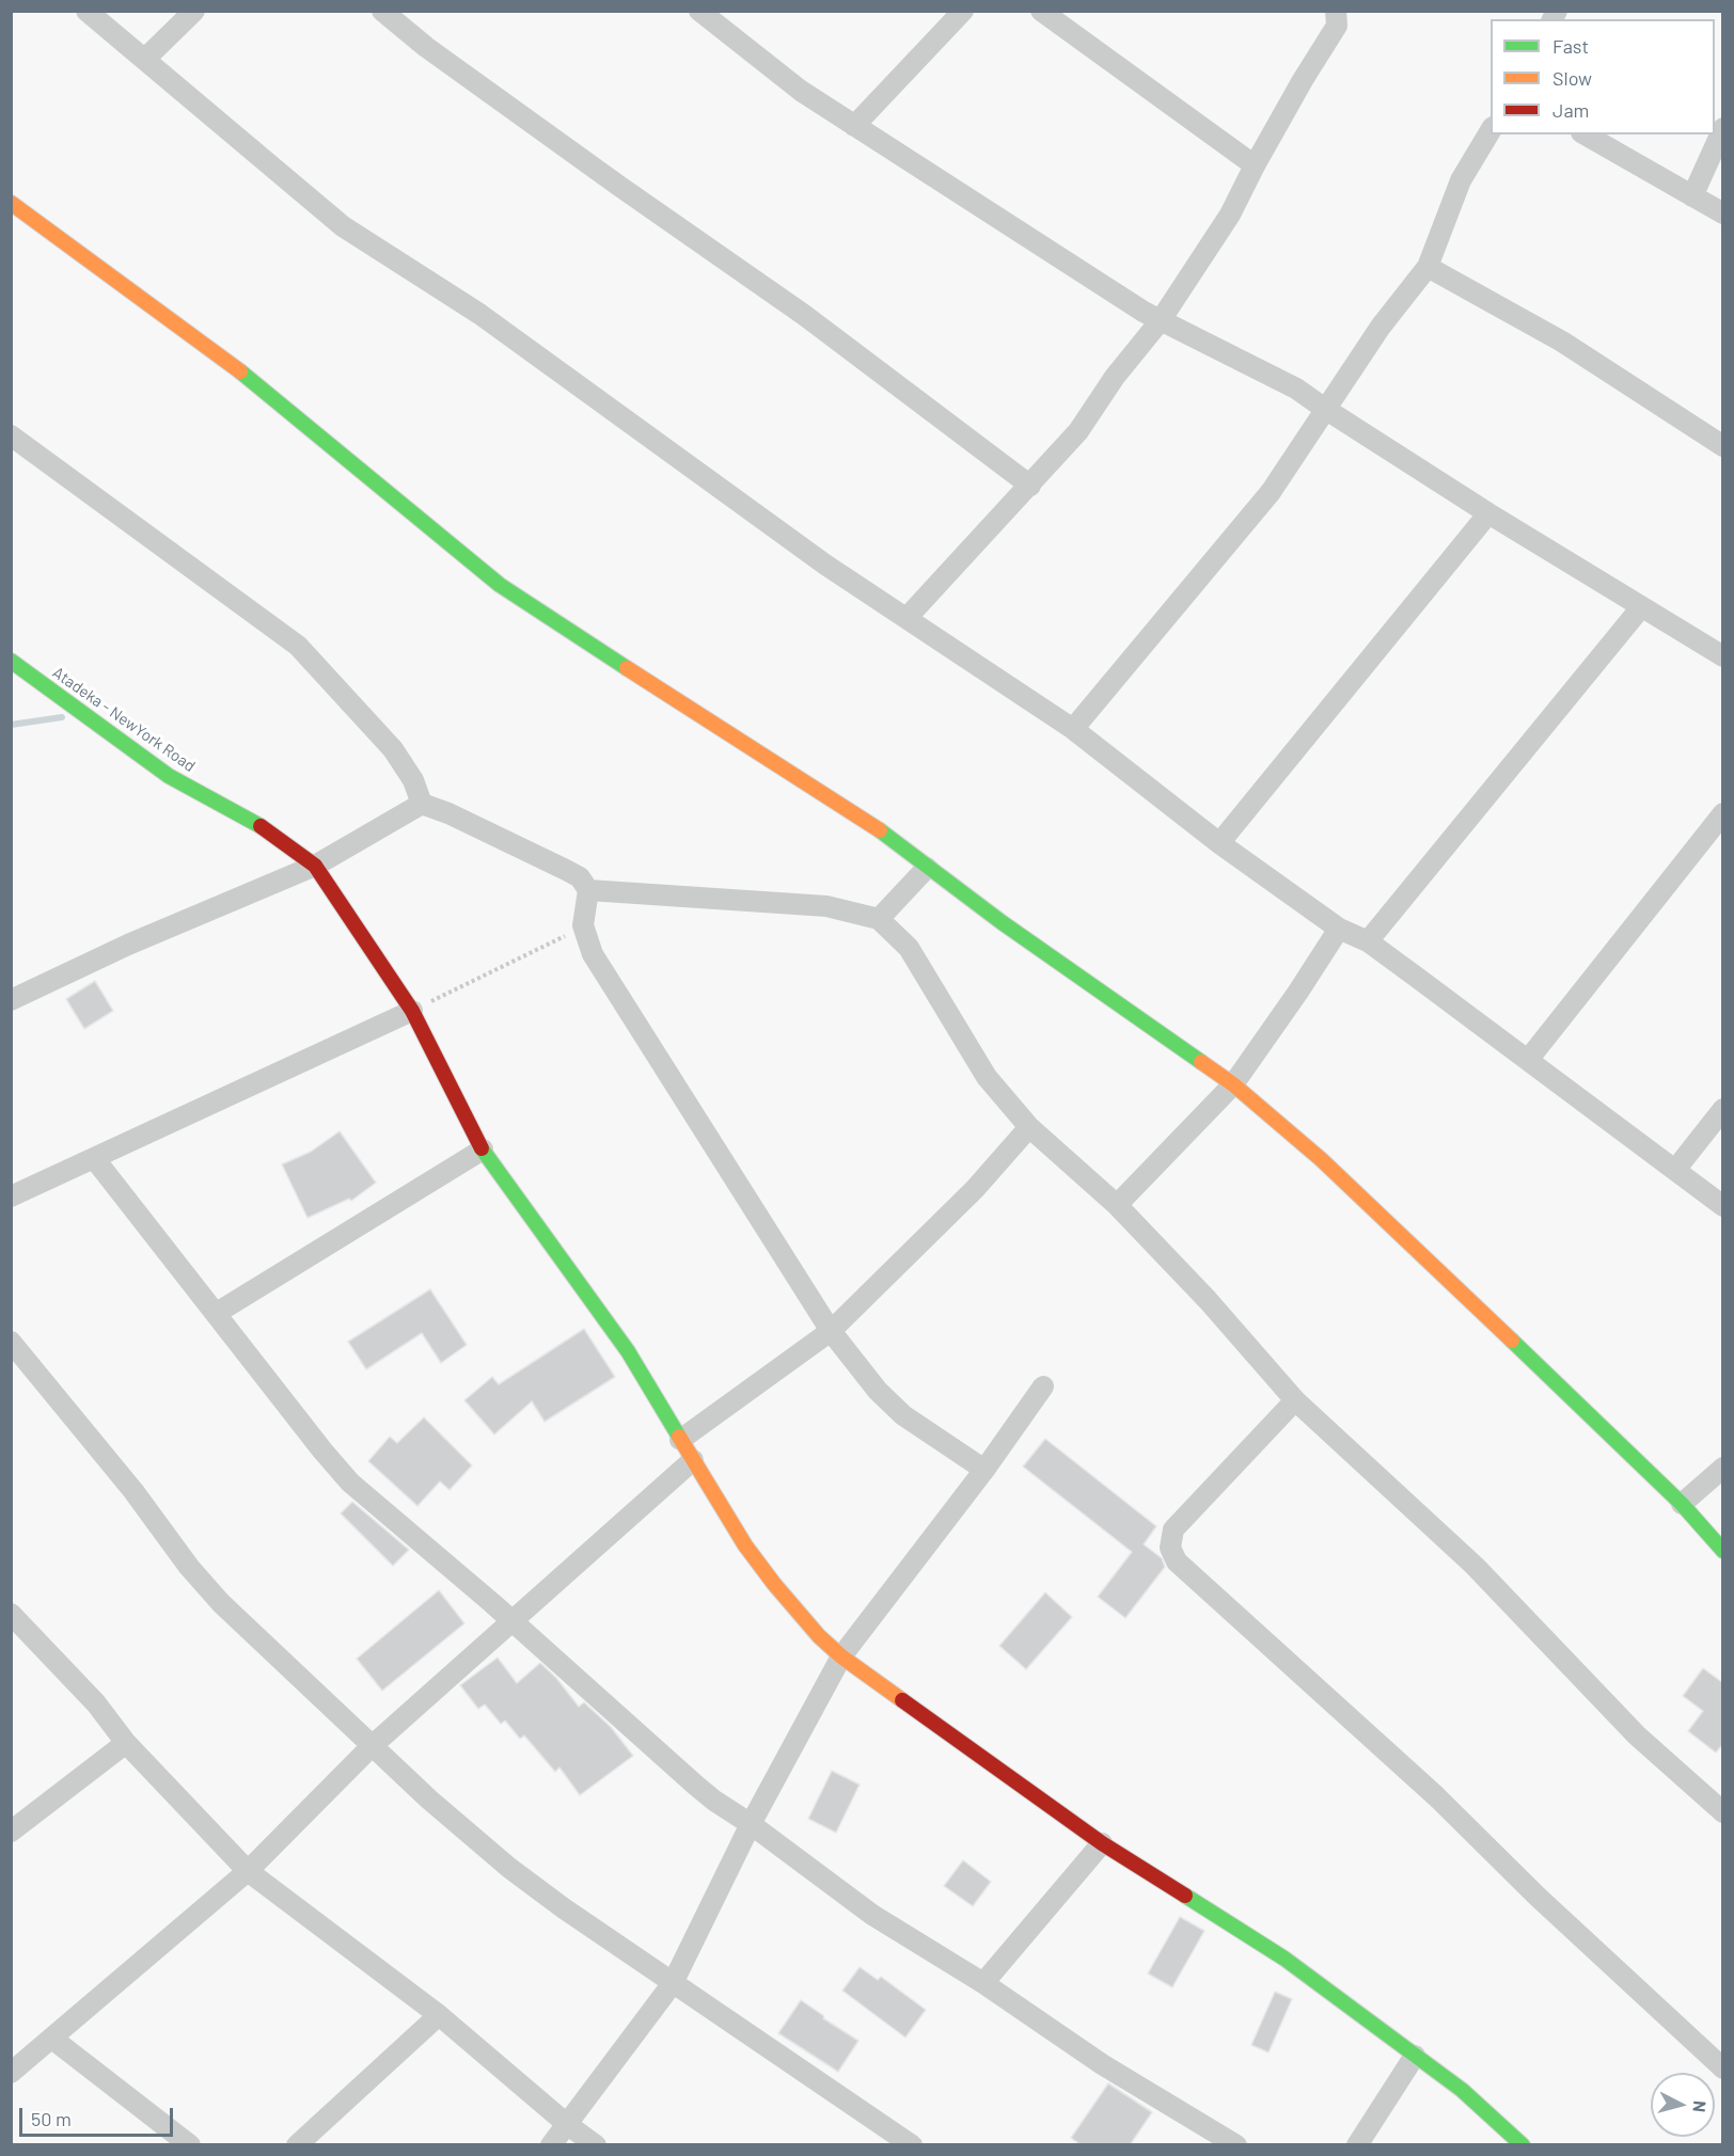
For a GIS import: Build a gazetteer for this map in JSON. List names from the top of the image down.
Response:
{
  "streets": {
    "street": ["Atadeka - NewYork Road"]
  },
  "legend": ["Fast", "Slow", "Jam"],
  "scale_bar": "50 m",
  "north": "right"
}
